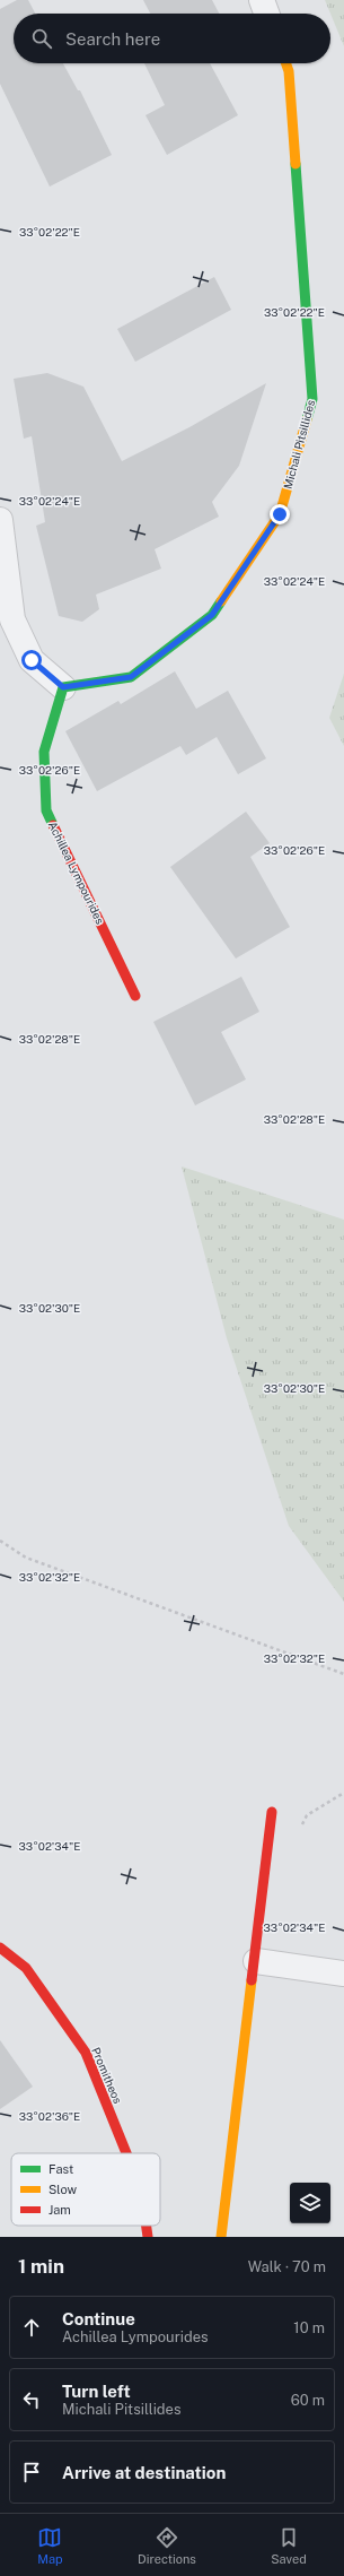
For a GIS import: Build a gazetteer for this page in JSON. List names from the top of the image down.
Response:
{
  "streets": {
    "street": ["Michali Pitsillides", "Achillea Lympourides", "Promitheos"]
  },
  "crossings": [
    ["Michali Pitsillides", "Achillea Lympourides"]
  ],
  "legend": ["Fast", "Slow", "Jam"],
  "page": {
    "search": "Search here",
    "heading": ["1 min", "Walk · 70 m"],
    "list": [
      ["Continue", "Achillea Lympourides", "10 m"],
      ["Turn left", "Michali Pitsillides", "60 m"],
      "Arrive at destination"
    ],
    "nav": ["Map", "Directions", "Saved"]
  },
  "coordinates": [
    "33°02'22\"E",
    "33°02'24\"E",
    "33°02'26\"E",
    "33°02'28\"E",
    "33°02'30\"E",
    "33°02'32\"E",
    "33°02'34\"E",
    "33°02'36\"E"
  ]
}
